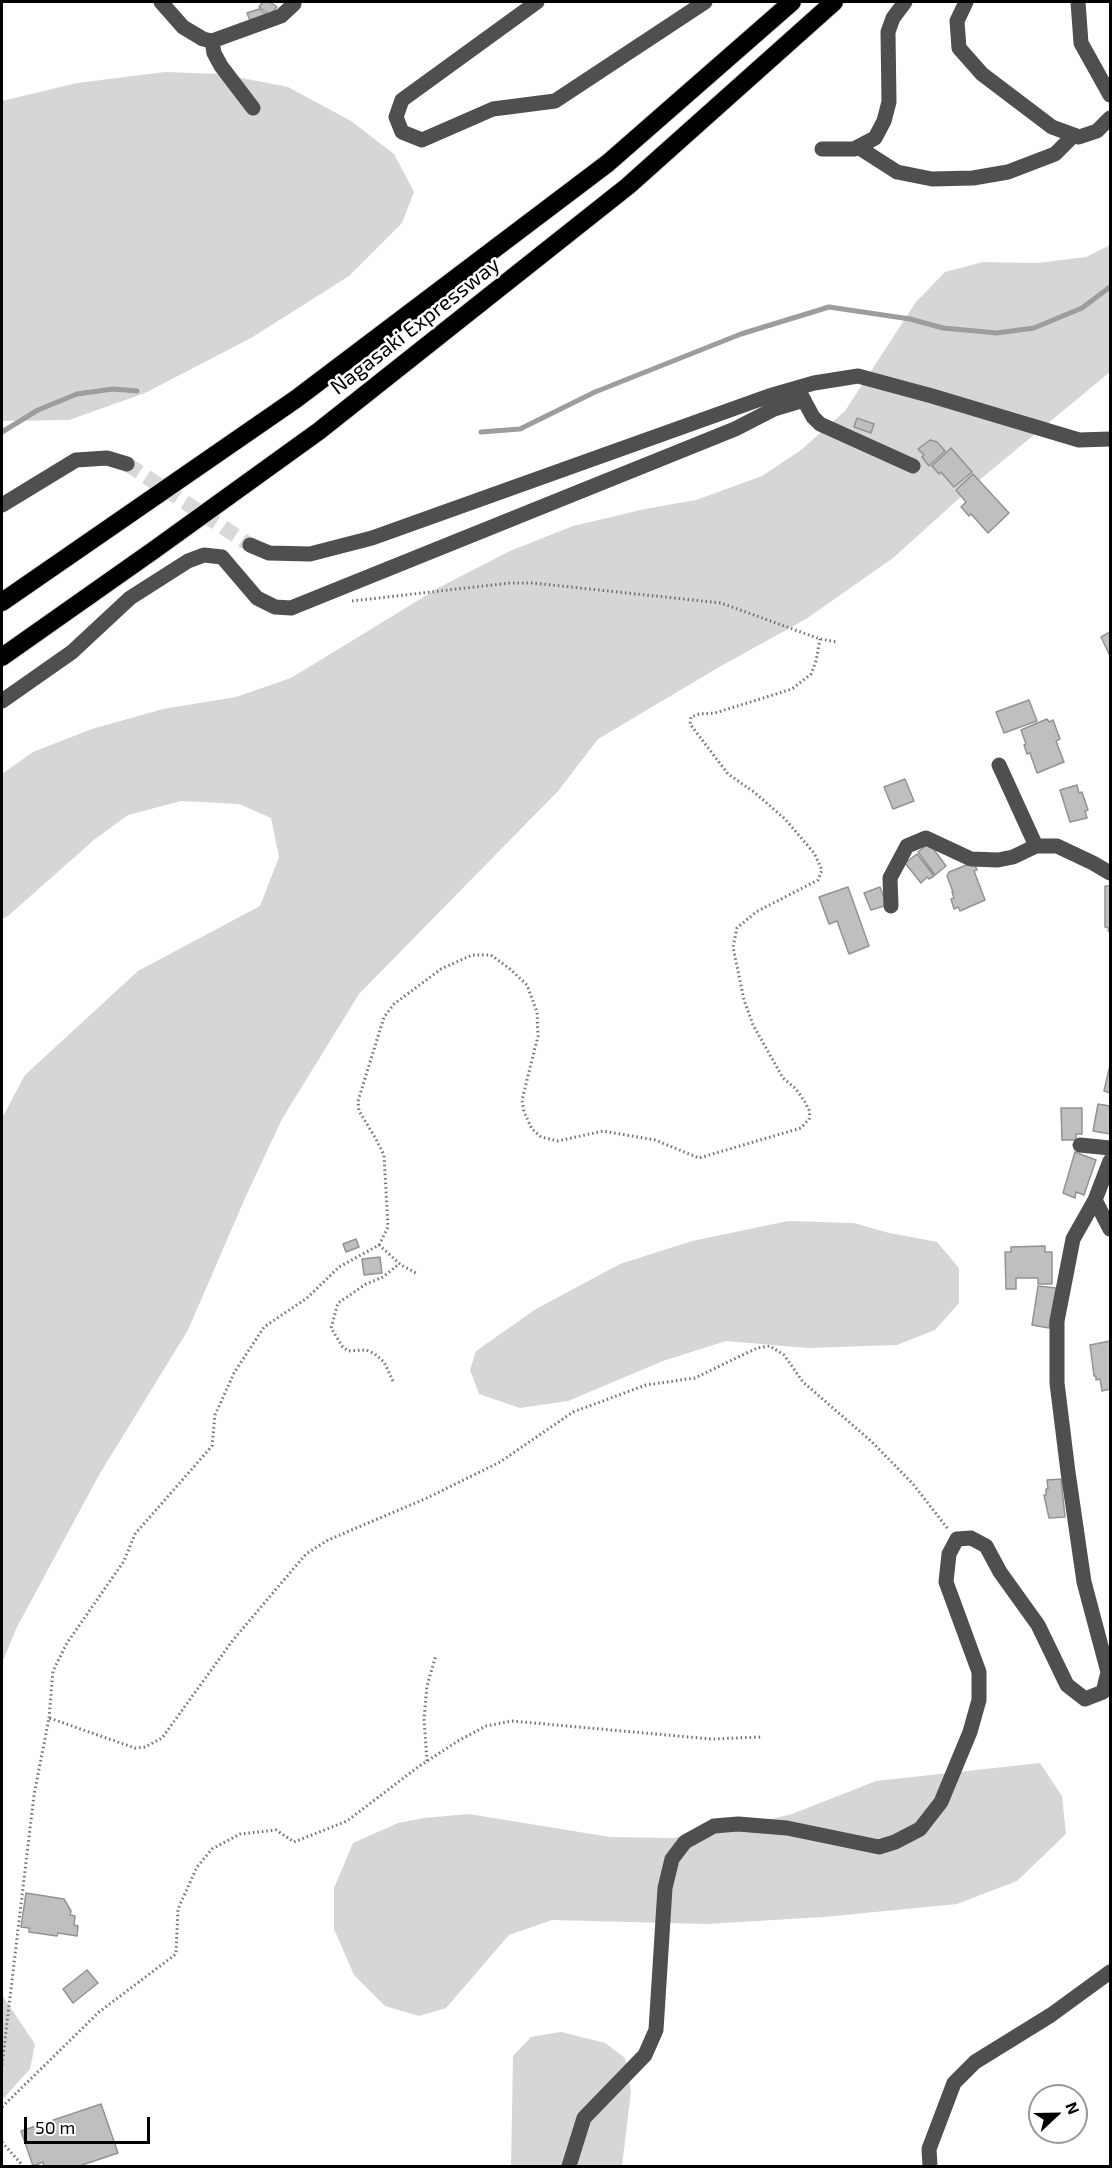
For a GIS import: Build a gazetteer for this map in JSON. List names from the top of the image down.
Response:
{
  "streets": {
    "highway": ["Nagasaki Expressway"]
  },
  "scale_bar": "50 m",
  "north": "right"
}
